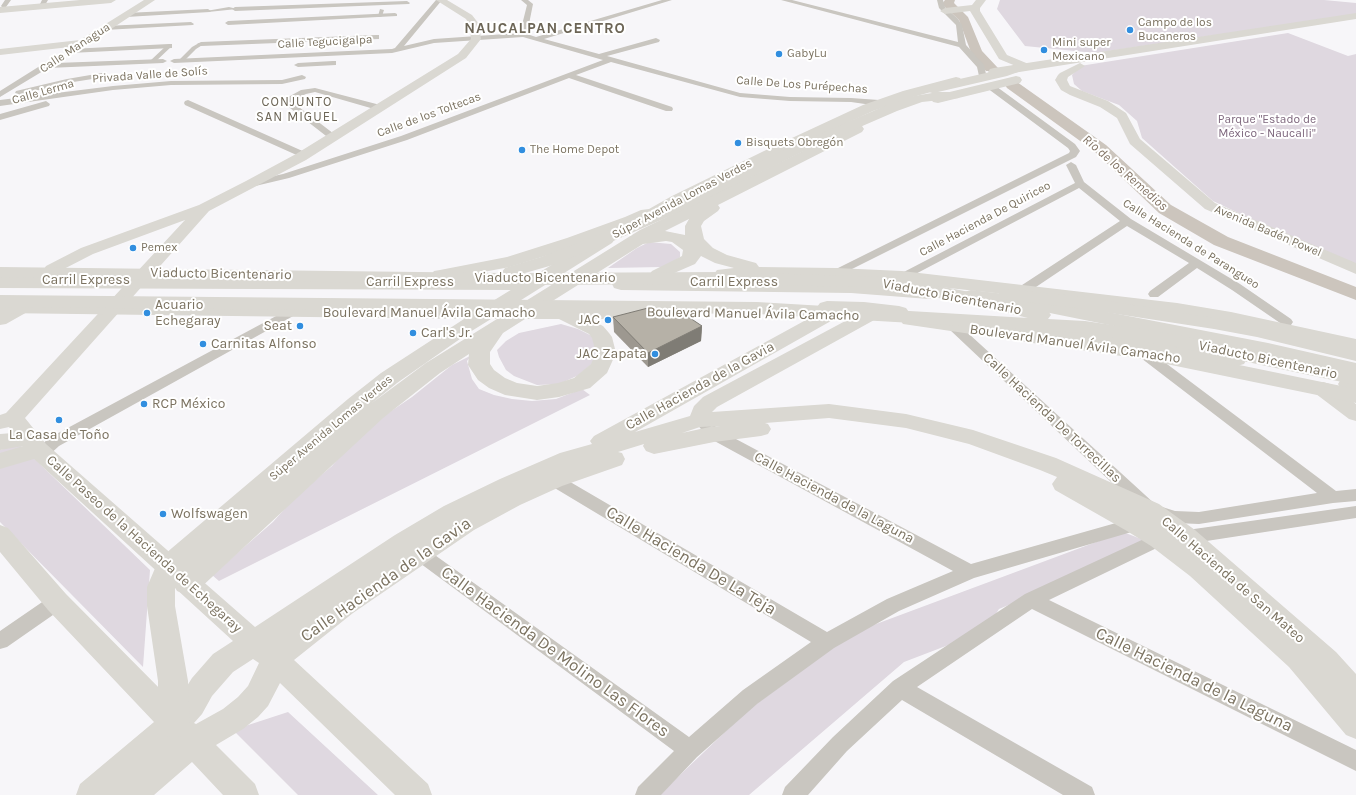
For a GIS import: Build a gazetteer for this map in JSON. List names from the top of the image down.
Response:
{
  "streets": {
    "main road": [
      "Calle Managua",
      "Súper Avenida Lomas Verdes",
      "Avenida Badén Powel",
      "Viaducto Bicentenario",
      "Carril Express",
      "Boulevard Manuel Ávila Camacho",
      "Calle Hacienda de la Gavia",
      "Calle Paseo de la Hacienda de Echegaray",
      "Calle Hacienda de San Mateo"
    ],
    "street": [
      "Calle Tegucigalpa",
      "Privada Valle de Solís",
      "Calle De Los Purépechas",
      "Calle Lerma",
      "Calle de los Toltecas",
      "Calle Hacienda De Quiriceo",
      "Calle Hacienda de Parangueo",
      "Calle Hacienda De Torrecillas",
      "Calle Hacienda de la Laguna",
      "Calle Hacienda De La Teja",
      "Calle Hacienda De Molino Las Flores"
    ]
  },
  "crossings": [
    ["Calle Tegucigalpa", "Calle De Los Purépechas"],
    ["Privada Valle de Solís", "Calle Lerma"],
    ["Calle De Los Purépechas", "Calle de los Toltecas"],
    ["Calle De Los Purépechas", "Súper Avenida Lomas Verdes"],
    ["Súper Avenida Lomas Verdes", "Avenida Badén Powel"],
    ["Súper Avenida Lomas Verdes", "Calle Paseo de la Hacienda de Echegaray"],
    ["Calle Hacienda De Quiriceo", "Calle Hacienda de Parangueo"],
    ["Calle Hacienda De Quiriceo", "Viaducto Bicentenario"],
    ["Calle Hacienda De Quiriceo", "Carril Express"],
    ["Viaducto Bicentenario", "Carril Express"],
    ["Viaducto Bicentenario", "Boulevard Manuel Ávila Camacho"],
    ["Boulevard Manuel Ávila Camacho", "Calle Hacienda de la Gavia"],
    ["Boulevard Manuel Ávila Camacho", "Calle Hacienda De Torrecillas"],
    ["Calle Hacienda de la Gavia", "Calle Hacienda de la Laguna"],
    ["Calle Hacienda de la Gavia", "Calle Paseo de la Hacienda de Echegaray"],
    ["Calle Hacienda de la Gavia", "Calle Hacienda De La Teja"],
    ["Calle Hacienda de la Gavia", "Calle Hacienda de San Mateo"],
    ["Calle Hacienda de la Gavia", "Calle Hacienda De Molino Las Flores"],
    ["Calle Hacienda De Torrecillas", "Calle Hacienda de San Mateo"],
    ["Calle Hacienda de la Laguna", "Calle Hacienda de San Mateo"]
  ],
  "districts": ["NAUCALPAN CENTRO", "CONJUNTO SAN MIGUEL"],
  "water": ["Río de los Remedios"],
  "parks": ["Parque \"Estado de México - Naucalli\""],
  "places": [
    "Campo de los Bucaneros",
    "Mini super Mexicano",
    "GabyLu",
    "Bisquets Obregón",
    "The Home Depot",
    "Pemex",
    "Acuario Echegaray",
    "JAC",
    "Seat",
    "Carl's Jr.",
    "Carnitas Alfonso",
    "JAC Zapata",
    "RCP México",
    "La Casa de Toño",
    "Wolfswagen"
  ]
}
